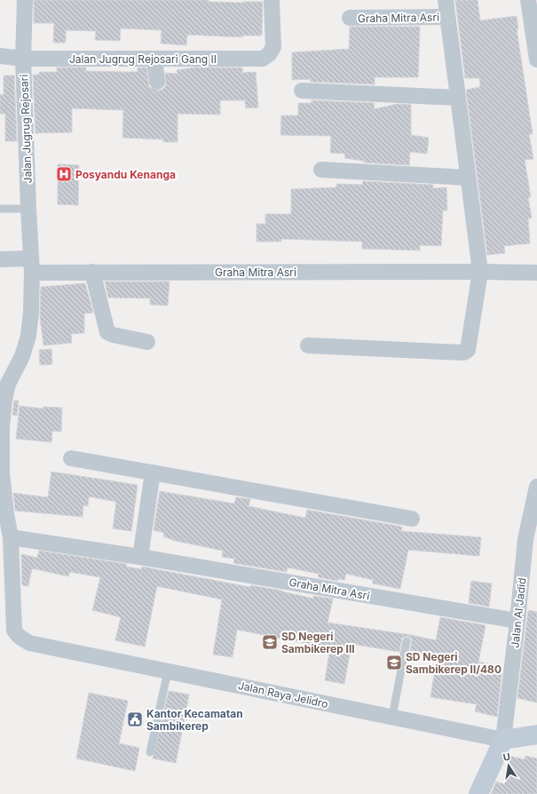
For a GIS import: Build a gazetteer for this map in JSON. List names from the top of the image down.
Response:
{
  "streets": {
    "street": [
      "Graha Mitra Asri",
      "Jalan Jugrug Rejosari Gang II",
      "Jalan Jugrug Rejosari",
      "Jalan Al Jadid",
      "Jalan Raya Jelidro"
    ]
  },
  "crossings": [
    ["Graha Mitra Asri", "Jalan Jugrug Rejosari"],
    ["Graha Mitra Asri", "Jalan Al Jadid"],
    ["Jalan Jugrug Rejosari Gang II", "Jalan Jugrug Rejosari"],
    ["Jalan Jugrug Rejosari", "Jalan Raya Jelidro"],
    ["Jalan Al Jadid", "Jalan Raya Jelidro"]
  ],
  "places": {
    "hospital": ["Posyandu Kenanga"],
    "school or university": ["SD Negeri Sambikerep III", "SD Negeri Sambikerep II/480"],
    "public building": ["Kantor Kecamatan Sambikerep"]
  },
  "north": "top"
}
